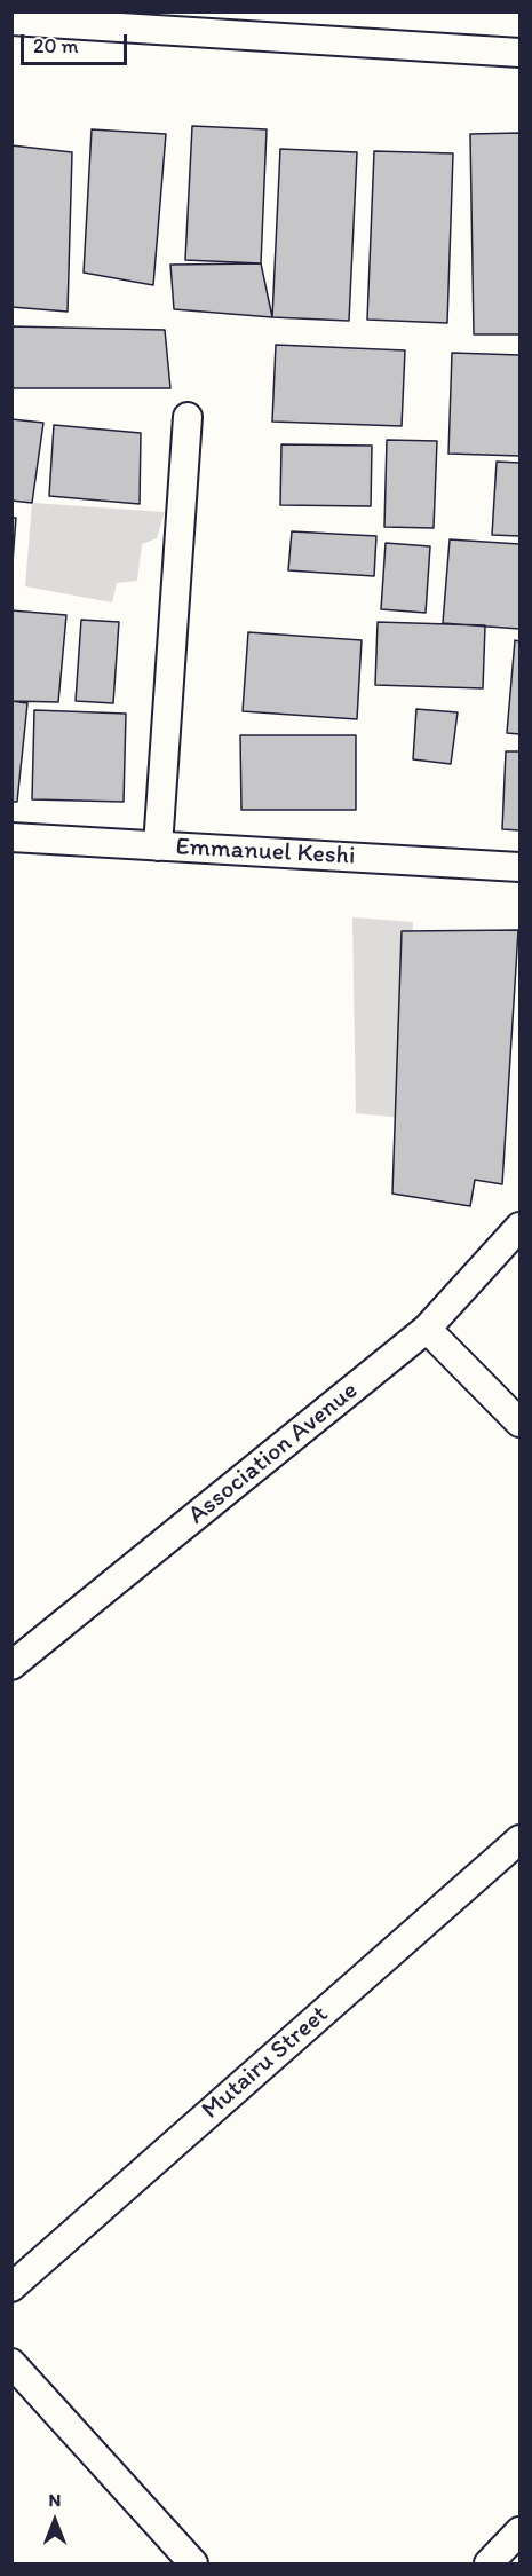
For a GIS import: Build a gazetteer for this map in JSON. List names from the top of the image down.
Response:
{
  "streets": {
    "street": ["Emmanuel Keshi", "Association Avenue", "Mutairu Street"]
  },
  "scale_bar": "20 m",
  "north": "top"
}
